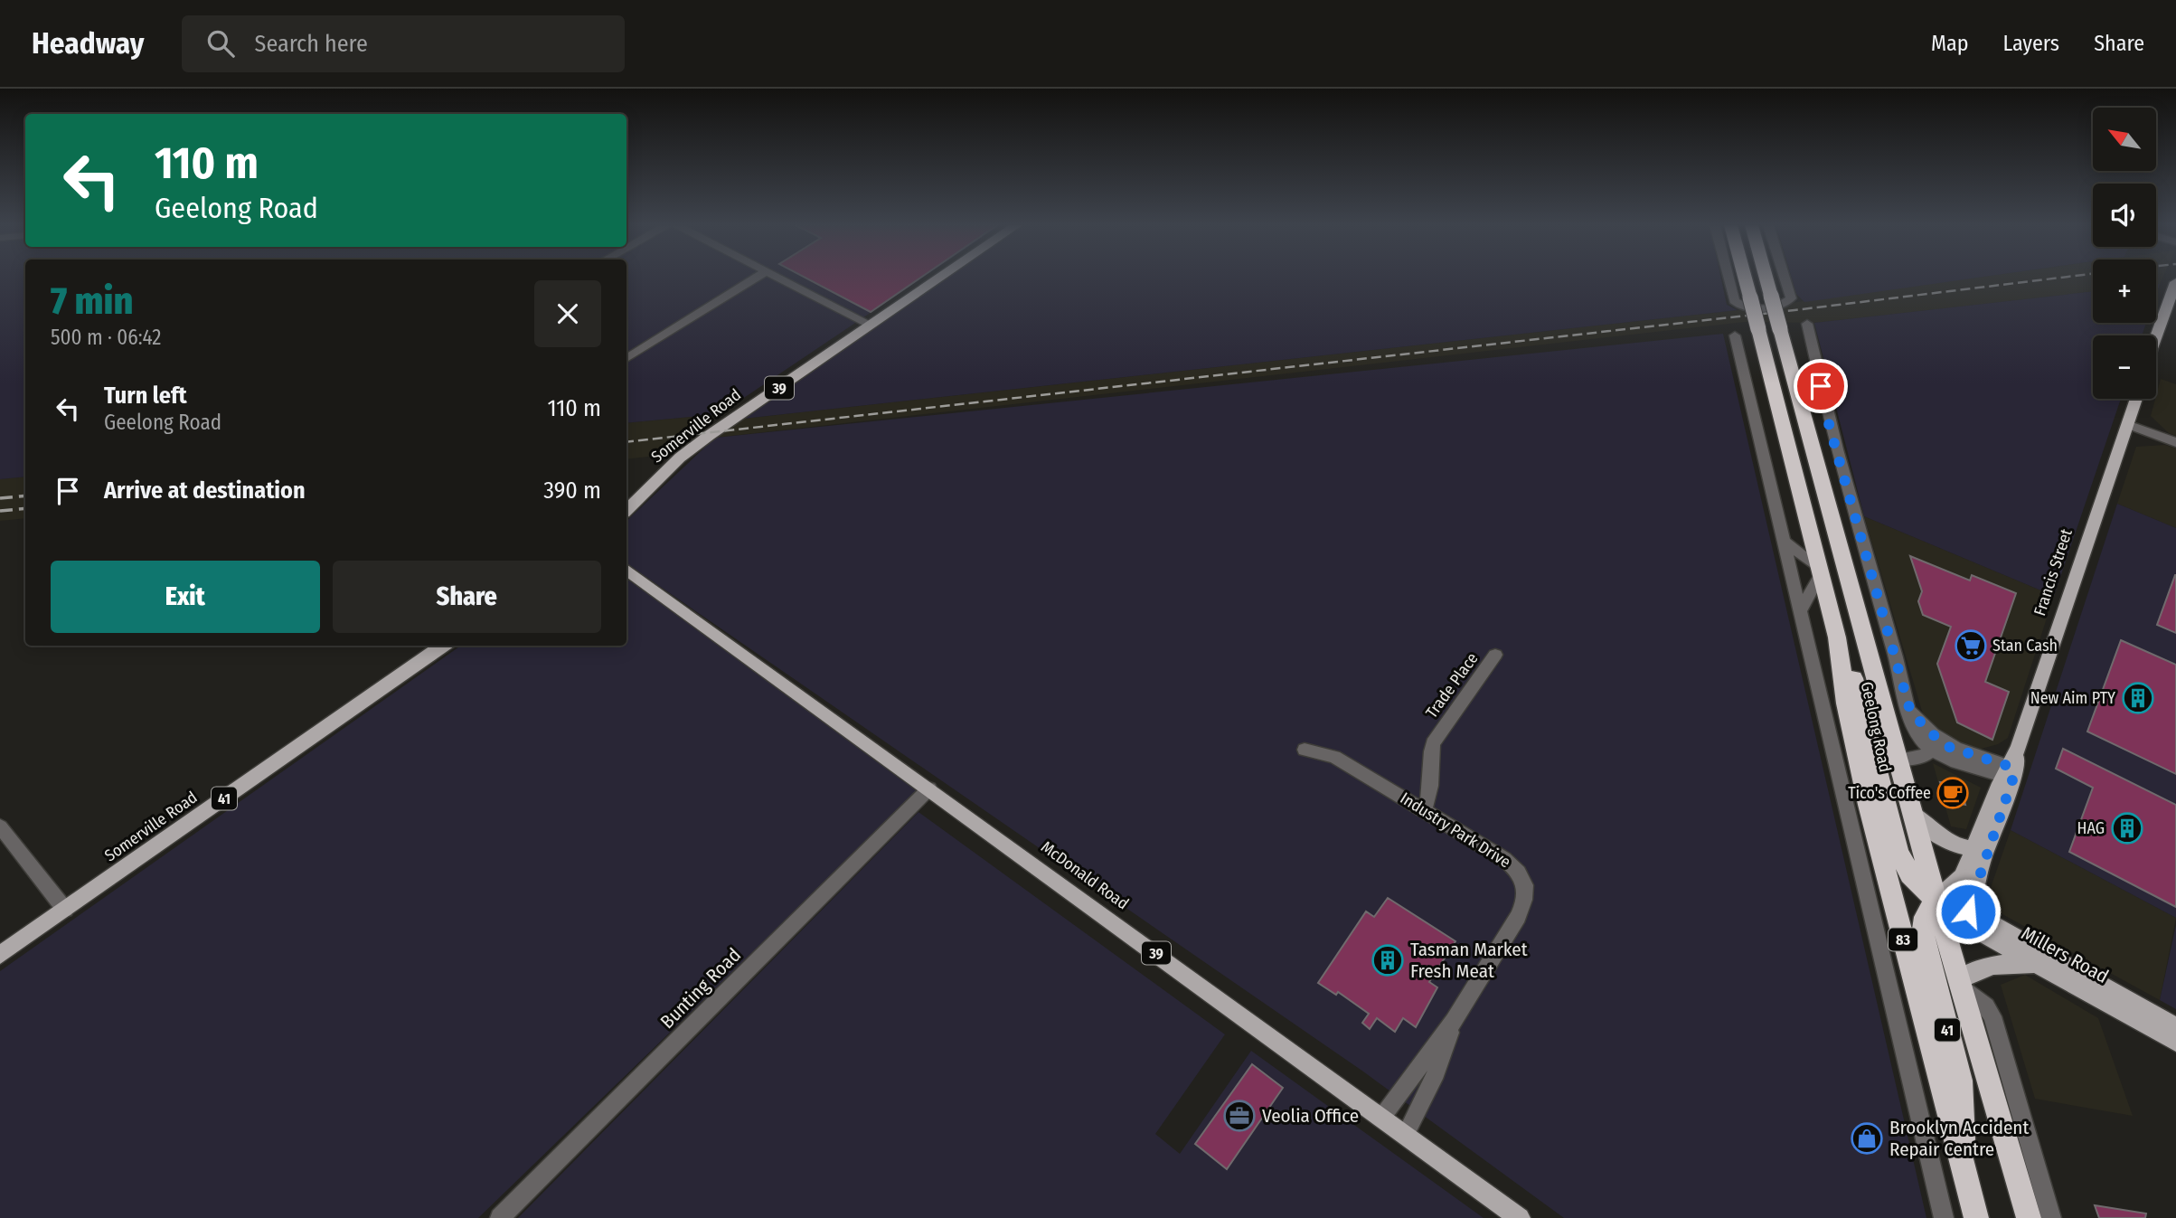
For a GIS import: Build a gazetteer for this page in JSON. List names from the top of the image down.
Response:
{
  "streets": {
    "highway": ["Geelong Road", "41", "83"],
    "main road": [
      "39",
      "Somerville Road",
      "Francis Street",
      "McDonald Road",
      "Millers Road"
    ],
    "street": ["Trade Place", "Industry Park Drive", "Bunting Road"]
  },
  "crossings": [
    ["Trade Place", "Industry Park Drive"],
    ["Geelong Road", "41"],
    ["Geelong Road", "Millers Road"],
    ["41", "Millers Road"],
    ["Industry Park Drive", "McDonald Road"],
    ["McDonald Road", "Bunting Road"]
  ],
  "places": {
    "supermarket": ["Stan Cash"],
    "building": ["New Aim PTY", "HAG", "Tasman Market Fresh Meat"],
    "cafe": ["Tico's Coffee"],
    "office": ["Veolia Office"],
    "shop": ["Brooklyn Accident Repair Centre"]
  },
  "north": "top left",
  "page": {
    "header": "Headway",
    "search": "Search here",
    "nav": ["Map", "Layers", "Share"],
    "map_buttons": ["+", "−"],
    "turn": ["110 m", "Geelong Road"],
    "heading": ["7 min", "500 m · 06:42"],
    "list": [
      {
        "name": "Turn left",
        "note": "Geelong Road",
        "value": "110 m"
      },
      {
        "name": "Arrive at destination",
        "value": "390 m"
      }
    ],
    "buttons": ["Exit", "Share"]
  }
}
